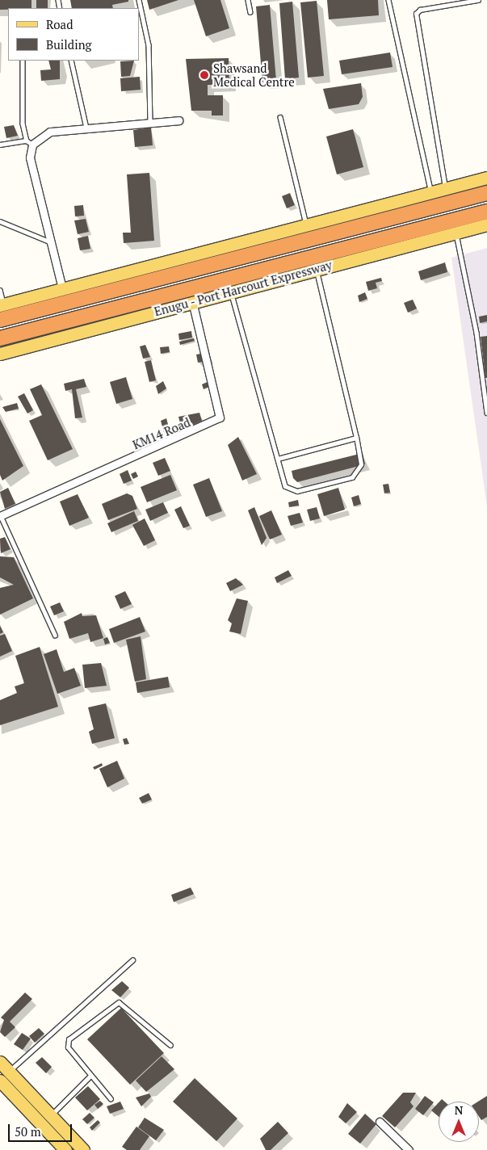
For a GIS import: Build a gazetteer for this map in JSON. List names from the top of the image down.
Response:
{
  "streets": {
    "highway": ["Enugu - Port Harcourt Expressway"],
    "street": ["KM14 Road"]
  },
  "crossings": [
    ["Enugu - Port Harcourt Expressway", "KM14 Road"]
  ],
  "places": ["Shawsand Medical Centre"],
  "legend": ["Road", "Building"],
  "scale_bar": "50 m",
  "north": "top"
}
